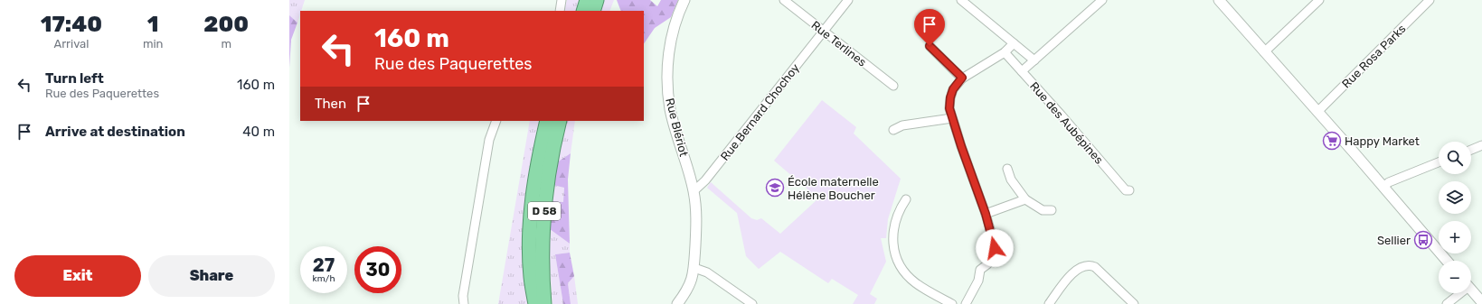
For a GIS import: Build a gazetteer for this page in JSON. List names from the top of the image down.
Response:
{
  "streets": {
    "highway": ["D 58"],
    "street": [
      "Rue Terlines",
      "Rue Rosa Parks",
      "Rue Bernard Chochoy",
      "Rue des Aubépines",
      "Rue Blériot"
    ]
  },
  "crossings": [
    ["Rue Terlines", "Rue Bernard Chochoy"],
    ["Rue Bernard Chochoy", "Rue Blériot"]
  ],
  "places": {
    "supermarket": ["Happy Market"],
    "school or university": ["École maternelle Hélène Boucher"],
    "bus stop": ["Sellier"]
  },
  "page": {
    "eta": [
      "17:40",
      "Arrival",
      "1",
      "min",
      "200",
      "m"
    ],
    "turn": ["160 m", "Rue des Paquerettes"],
    "list": [
      {
        "name": "Turn left",
        "note": "Rue des Paquerettes",
        "value": "160 m"
      },
      {
        "name": "Arrive at destination",
        "value": "40 m"
      }
    ],
    "then": "Then",
    "map_buttons": ["+", "−"],
    "speed": "27 km/h",
    "limit": "30",
    "buttons": ["Exit", "Share"]
  }
}
